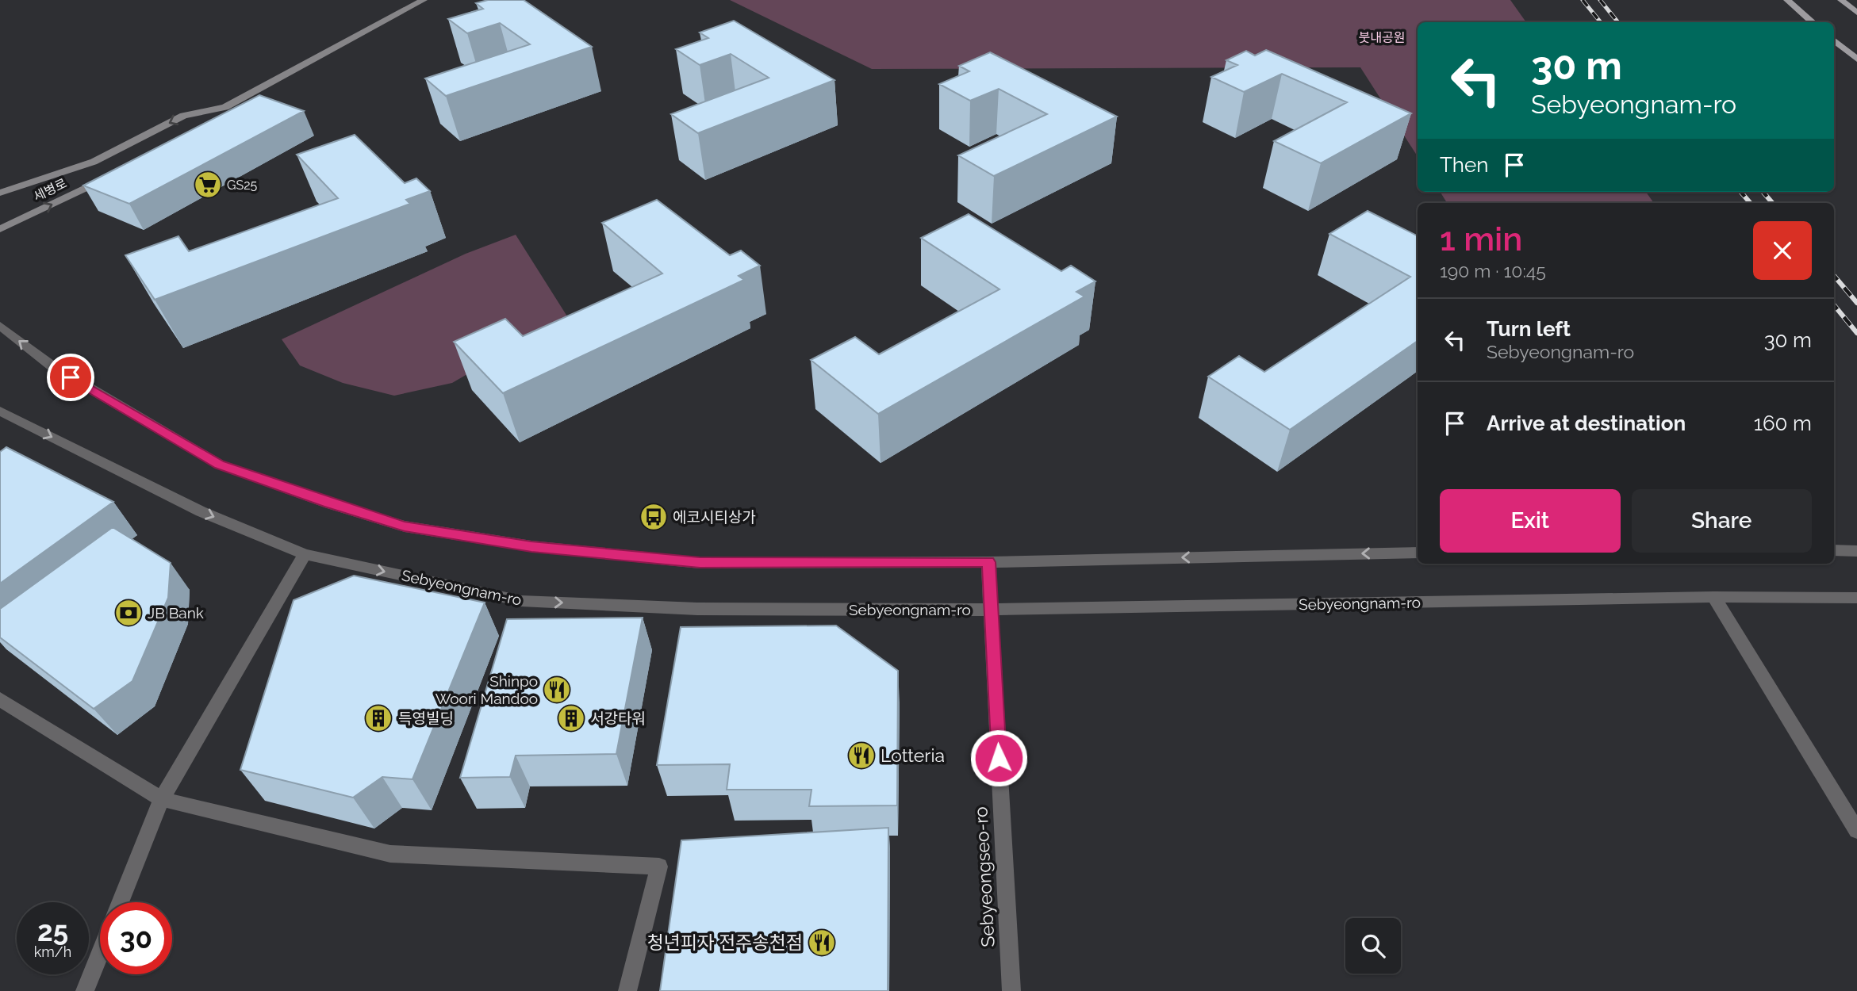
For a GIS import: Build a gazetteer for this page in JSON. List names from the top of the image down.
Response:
{
  "streets": {
    "street": ["세병로", "Sebyeongnam-ro", "Sebyeongseo-ro"]
  },
  "crossings": [
    ["Sebyeongnam-ro", "Sebyeongseo-ro"]
  ],
  "parks": ["붓내공원"],
  "places": {
    "supermarket": ["GS25"],
    "bus stop": ["에코시티상가"],
    "bank": ["JB Bank"],
    "restaurant": ["Shinpo Woori Mandoo", "Lotteria", "청년피자 전주송천점"],
    "building": ["득영빌딩", "서강타워"]
  },
  "page": {
    "turn": ["30 m", "Sebyeongnam-ro"],
    "then": "Then",
    "heading": ["1 min", "190 m · 10:45"],
    "list": [
      {
        "name": "Turn left",
        "note": "Sebyeongnam-ro",
        "value": "30 m"
      },
      {
        "name": "Arrive at destination",
        "value": "160 m"
      }
    ],
    "buttons": ["Exit", "Share"],
    "speed": "25 km/h",
    "limit": "30"
  }
}
